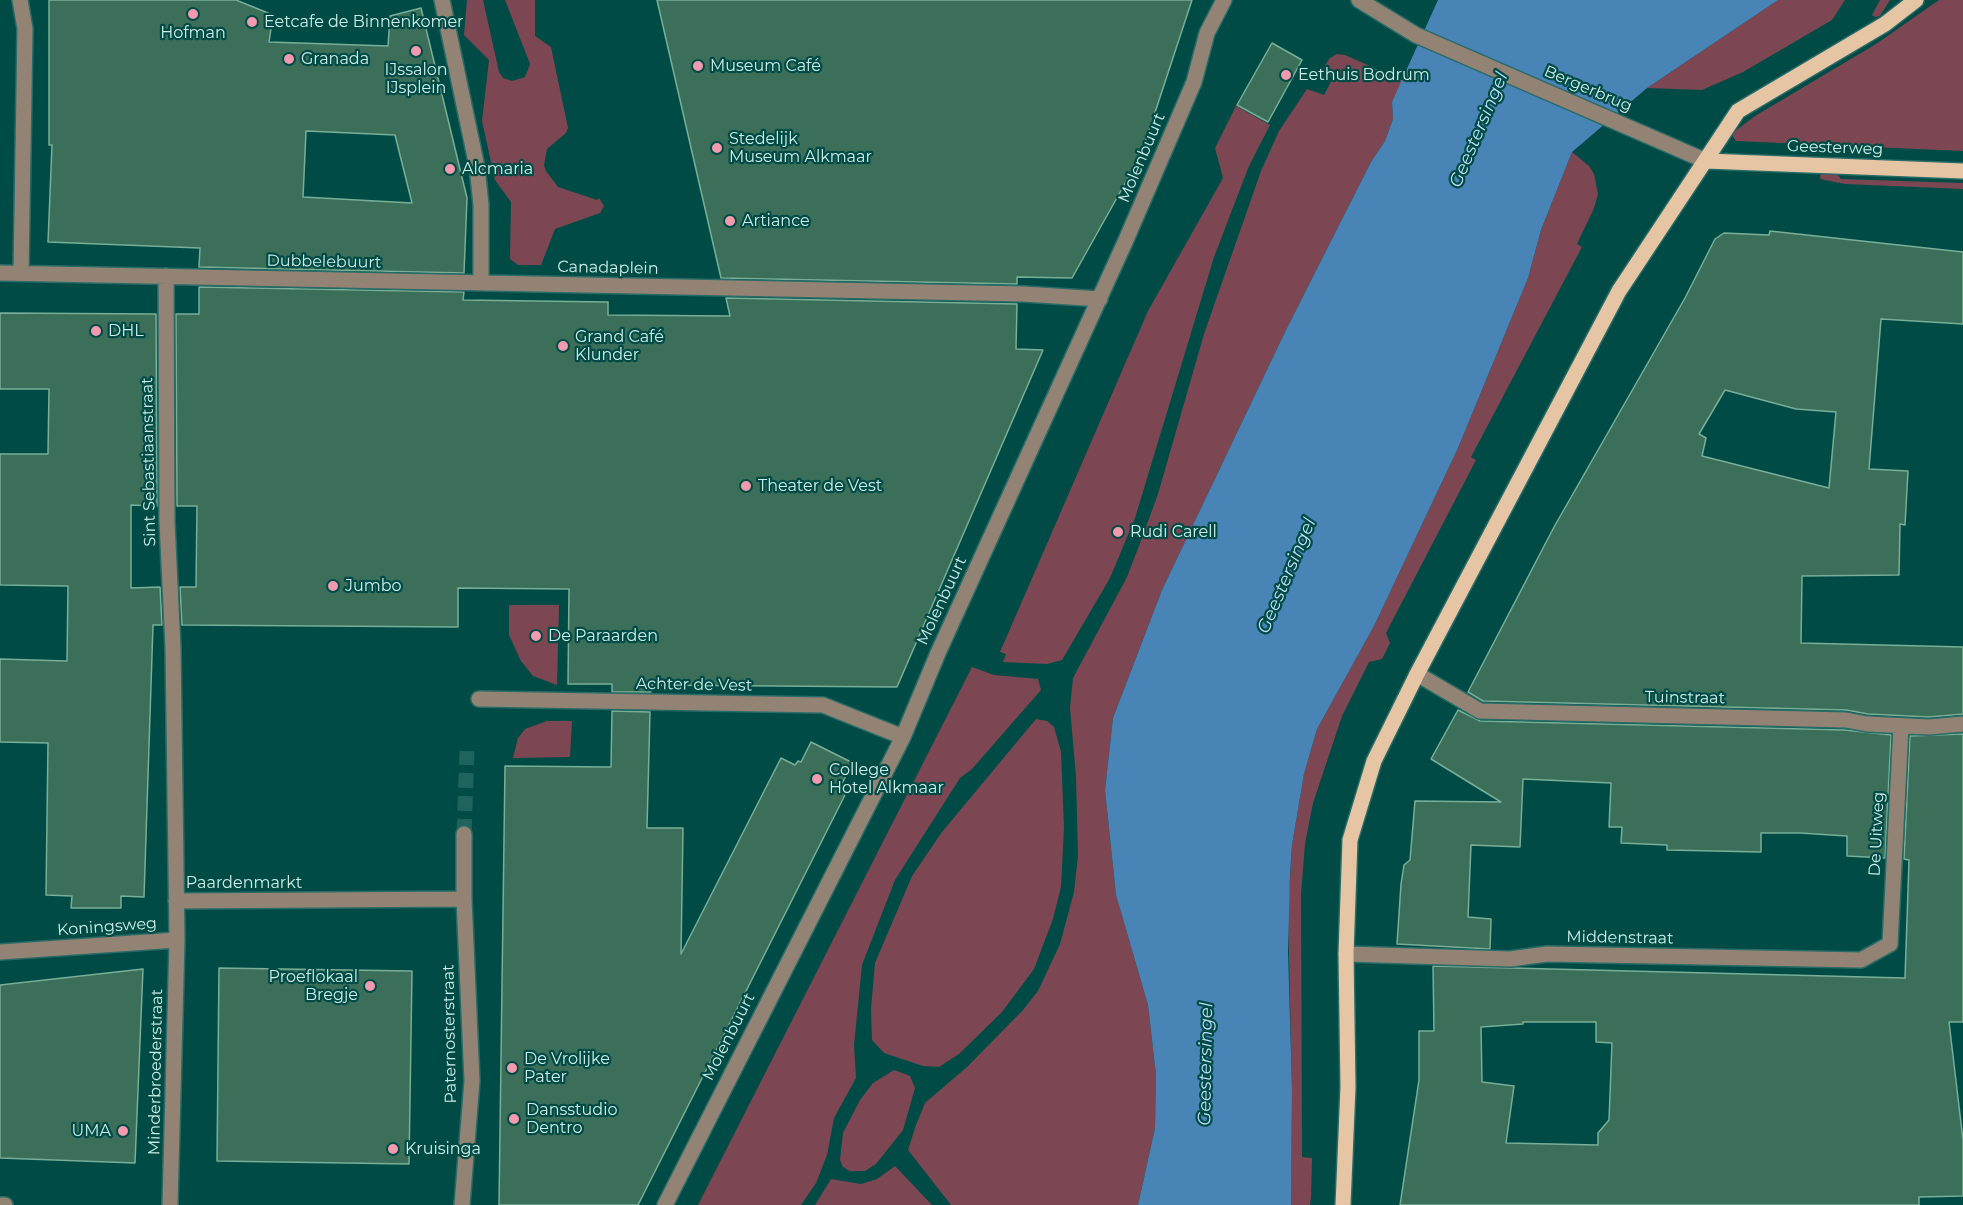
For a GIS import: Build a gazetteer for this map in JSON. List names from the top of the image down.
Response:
{
  "streets": {
    "main road": ["Geesterweg"],
    "street": [
      "Bergerbrug",
      "Molenbuurt",
      "Dubbelebuurt",
      "Canadaplein",
      "Sint Sebastiaanstraat",
      "Achter de Vest",
      "Tuinstraat",
      "De Uitweg",
      "Paardenmarkt",
      "Koningsweg",
      "Middenstraat",
      "Paternosterstraat",
      "Minderbroederstraat"
    ]
  },
  "crossings": [
    ["Bergerbrug", "Geesterweg"],
    ["Molenbuurt", "Canadaplein"],
    ["Molenbuurt", "Achter de Vest"],
    ["Dubbelebuurt", "Canadaplein"],
    ["Dubbelebuurt", "Sint Sebastiaanstraat"],
    ["Sint Sebastiaanstraat", "Paardenmarkt"],
    ["Tuinstraat", "De Uitweg"],
    ["De Uitweg", "Middenstraat"],
    ["Paardenmarkt", "Koningsweg"],
    ["Paardenmarkt", "Paternosterstraat"],
    ["Koningsweg", "Minderbroederstraat"]
  ],
  "water": ["Geestersingel"],
  "places": [
    "Hofman",
    "Eetcafe de Binnenkomer",
    "IJssalon IJsplein",
    "Granada",
    "Museum Café",
    "Eethuis Bodrum",
    "Stedelijk Museum Alkmaar",
    "Alcmaria",
    "Artiance",
    "DHL",
    "Grand Café Klunder",
    "Theater de Vest",
    "Rudi Carell",
    "Jumbo",
    "De Paraarden",
    "College Hotel Alkmaar",
    "Proeflokaal Bregje",
    "De Vrolijke Pater",
    "Dansstudio Dentro",
    "UMA",
    "Kruisinga"
  ]
}
